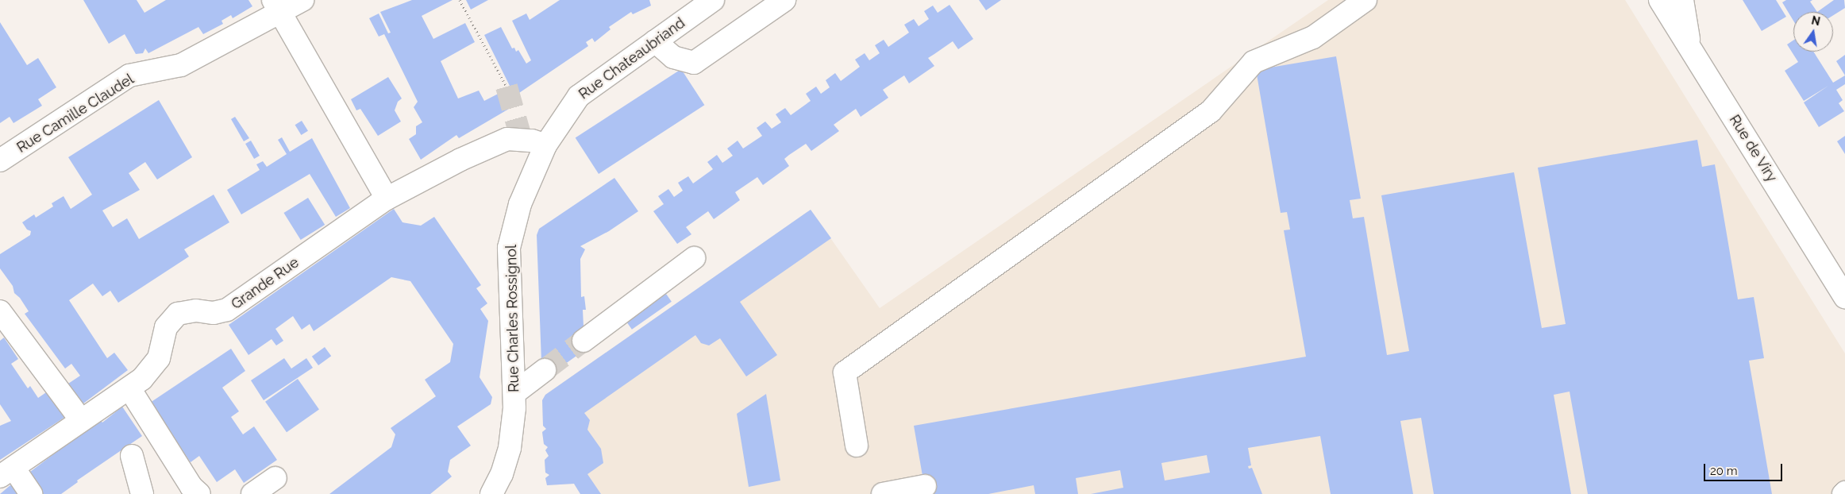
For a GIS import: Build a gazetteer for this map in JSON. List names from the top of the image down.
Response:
{
  "streets": {
    "street": [
      "Rue Chateaubriand",
      "Rue Camille Claudel",
      "Rue de Viry",
      "Grande Rue",
      "Rue Charles Rossignol"
    ]
  },
  "crossings": [
    ["Rue Chateaubriand", "Grande Rue"],
    ["Rue Chateaubriand", "Rue Charles Rossignol"],
    ["Grande Rue", "Rue Charles Rossignol"]
  ],
  "scale_bar": "20 m",
  "north": "top"
}
